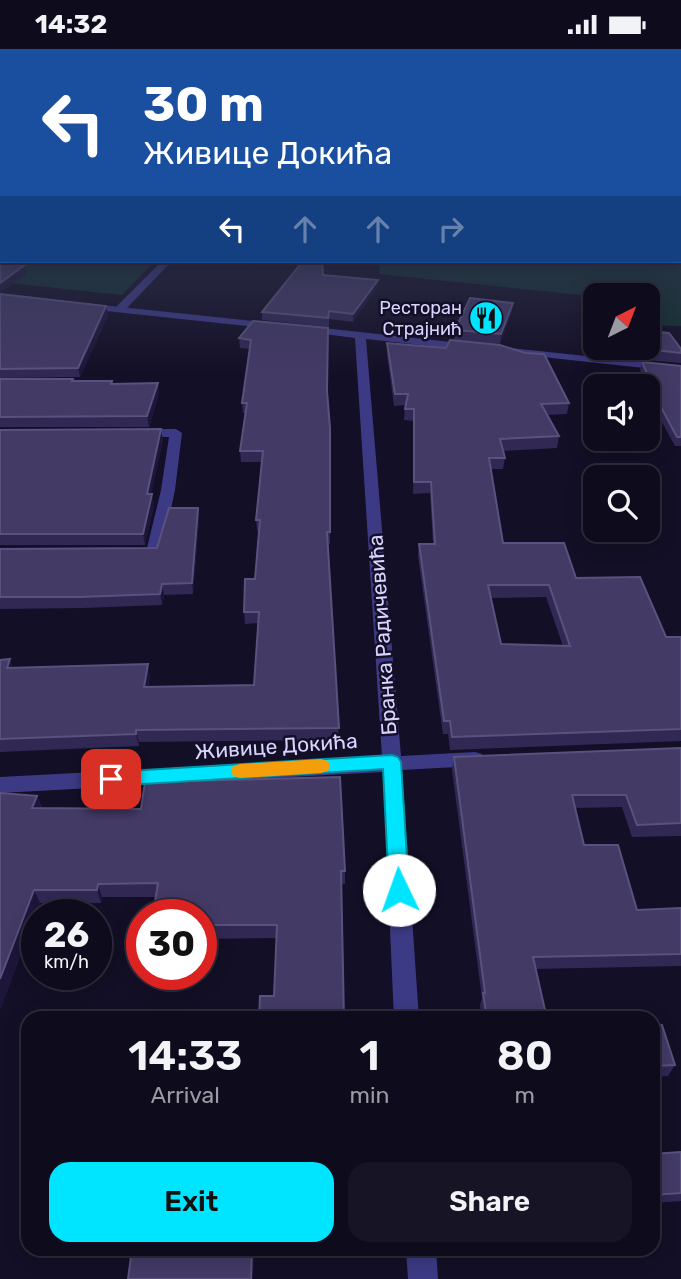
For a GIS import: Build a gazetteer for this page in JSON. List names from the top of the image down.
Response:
{
  "streets": {
    "street": ["Бранка Радичевића", "Живице Докића"]
  },
  "crossings": [
    ["Бранка Радичевића", "Живице Докића"]
  ],
  "places": {
    "restaurant": ["Ресторан Страјнић"]
  },
  "north": "top right",
  "page": {
    "status": "14:32",
    "turn": ["30 m", "Живице Докића"],
    "speed": "26 km/h",
    "limit": "30",
    "eta": [
      "14:33",
      "Arrival",
      "1",
      "min",
      "80",
      "m"
    ],
    "buttons": ["Exit", "Share"]
  }
}
